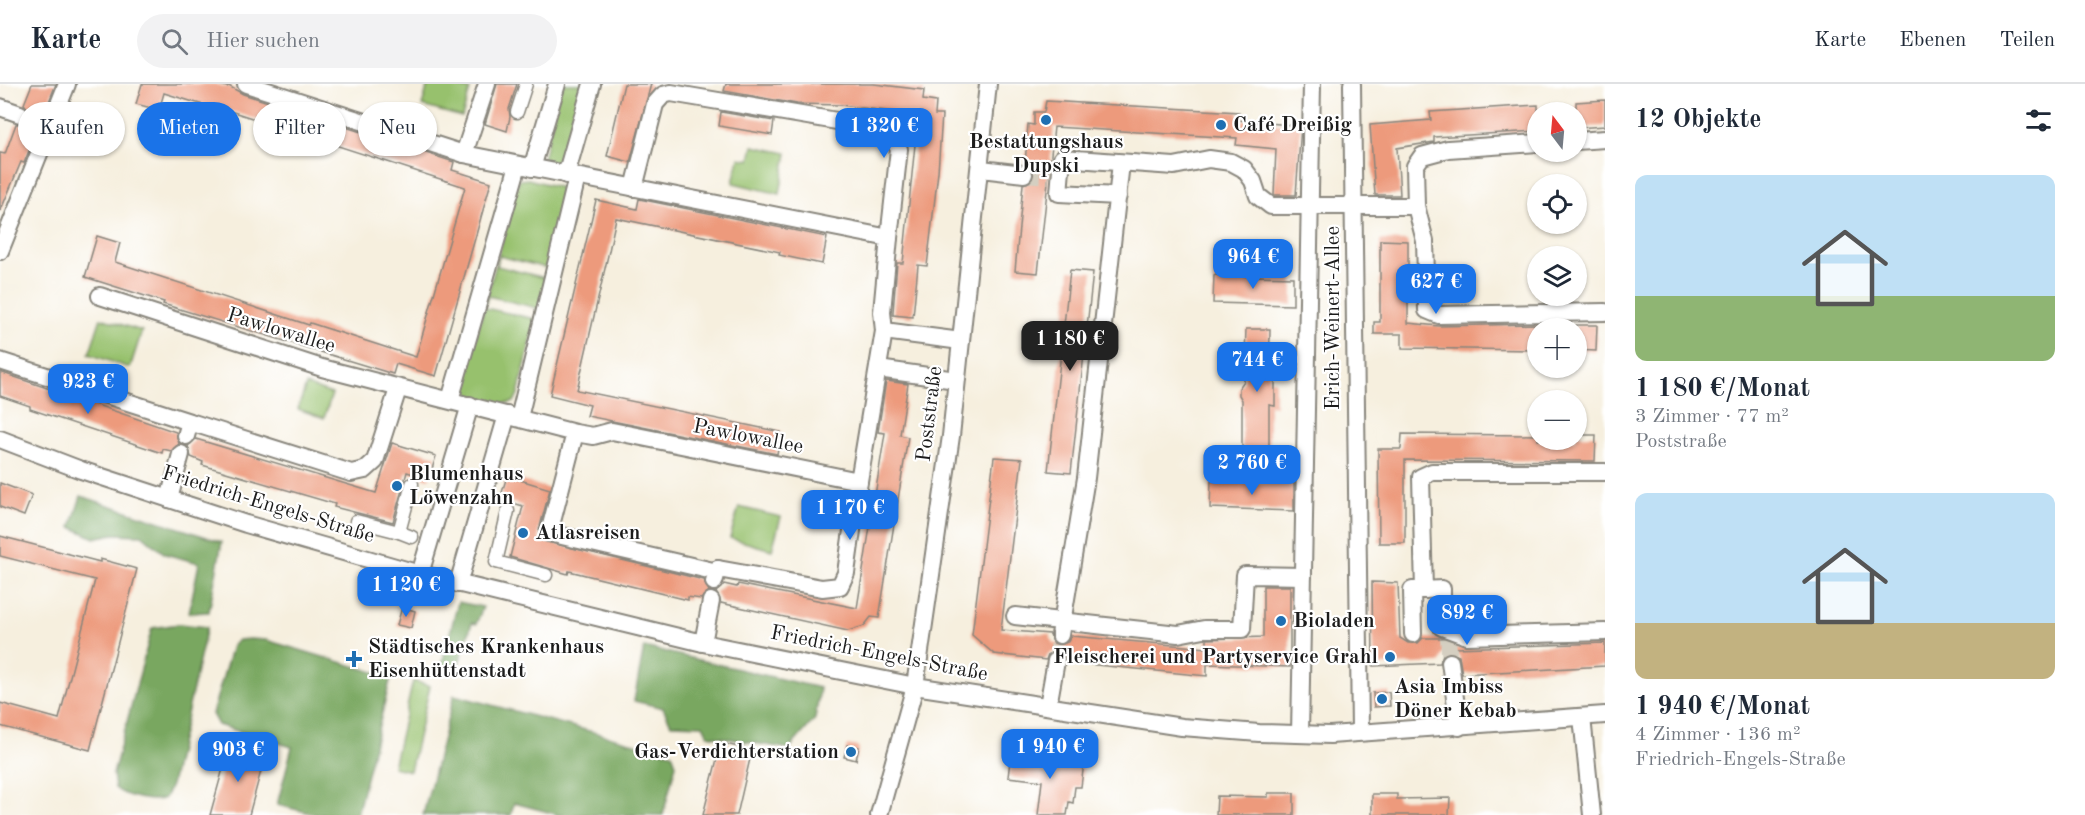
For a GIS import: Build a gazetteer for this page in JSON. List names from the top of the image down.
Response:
{
  "streets": {
    "street": [
      "Erich-Weinert-Allee",
      "Pawlowallee",
      "Poststraße",
      "Friedrich-Engels-Straße"
    ]
  },
  "crossings": [
    ["Erich-Weinert-Allee", "Friedrich-Engels-Straße"],
    ["Poststraße", "Friedrich-Engels-Straße"]
  ],
  "places": {
    "other": [
      "Bestattungshaus Dupski",
      "Café Dreißig",
      "Blumenhaus Löwenzahn",
      "Atlasreisen",
      "Bioladen",
      "Fleischerei und Partyservice Grahl",
      "Asia Imbiss Döner Kebab",
      "Gas-Verdichterstation"
    ],
    "health": ["Städtisches Krankenhaus Eisenhüttenstadt"]
  },
  "north": "top",
  "page": {
    "header": "Karte",
    "search": "Hier suchen",
    "nav": ["Karte", "Ebenen", "Teilen"],
    "heading": "12 Objekte",
    "map_buttons": ["+", "−"],
    "chip": [
      "Kaufen",
      "Mieten",
      "Filter",
      "Neu"
    ],
    "price": [
      "1 320 €",
      "964 €",
      "627 €",
      "1 180 €",
      "744 €",
      "923 €",
      "2 760 €",
      "1 170 €",
      "1 120 €",
      "892 €",
      "1 940 €",
      "903 €"
    ],
    "list": [
      {
        "name": "1 180 €/Monat",
        "note": "3 Zimmer · 77 m² · Poststraße"
      },
      {
        "name": "1 940 €/Monat",
        "note": "4 Zimmer · 136 m² · Friedrich-Engels-Straße"
      }
    ]
  }
}
